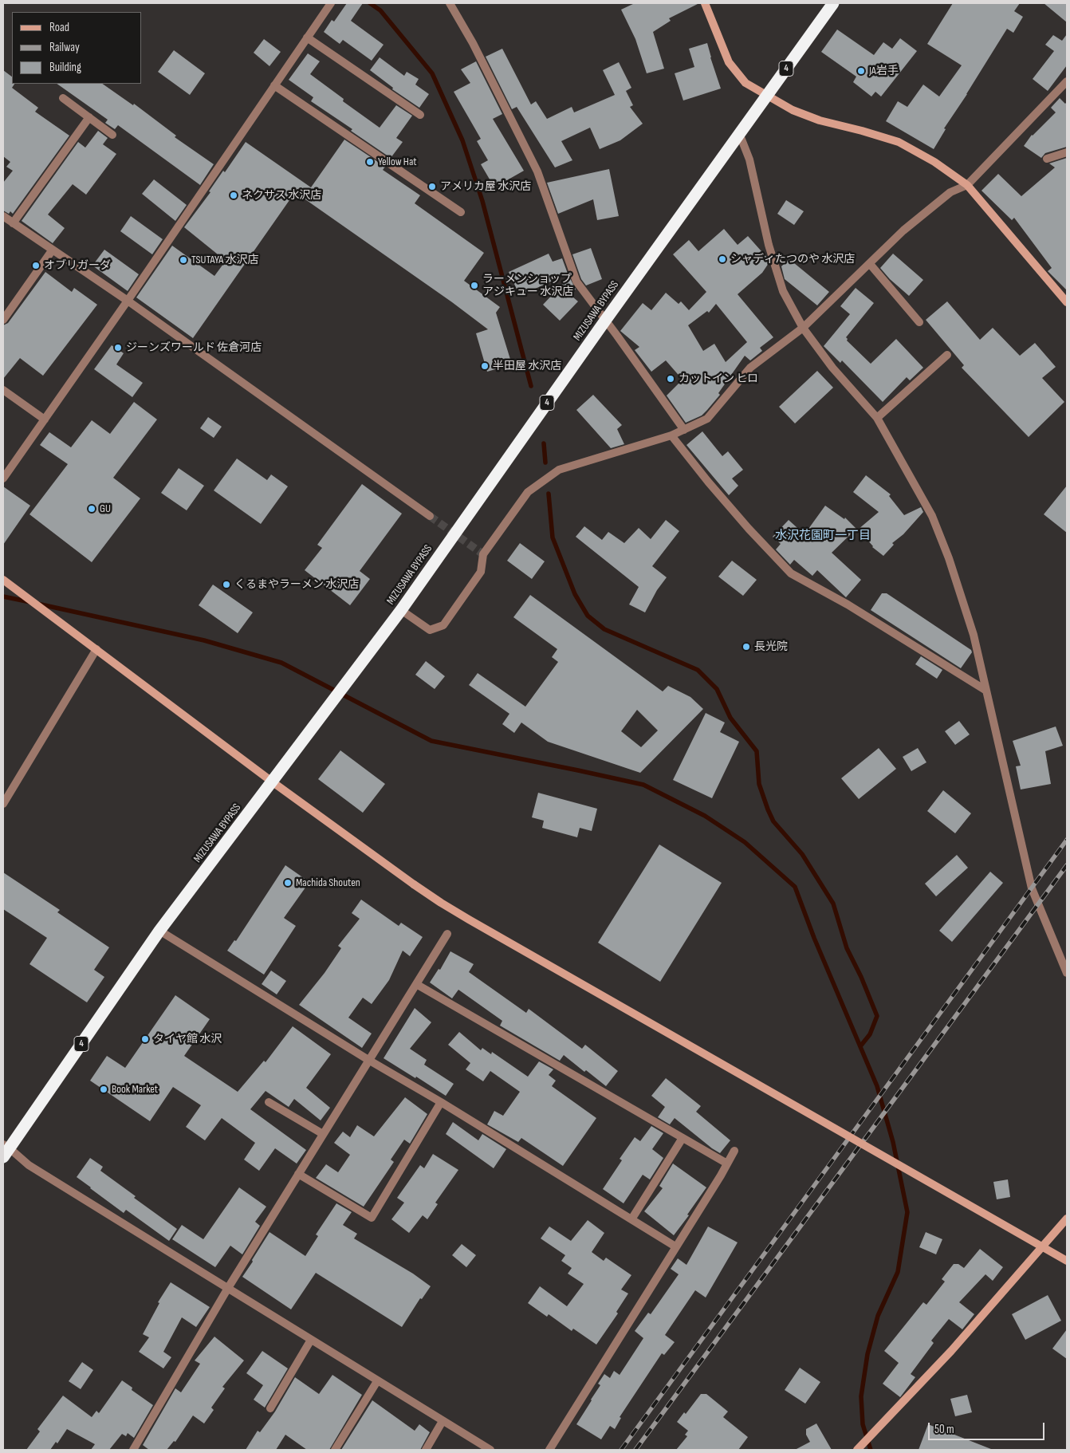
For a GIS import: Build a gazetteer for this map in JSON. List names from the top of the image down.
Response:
{
  "streets": {
    "highway": ["4", "MIZUSAWA BYPASS"]
  },
  "districts": ["水沢花園町一丁目"],
  "places": [
    "JA岩手",
    "Yellow Hat",
    "アメリカ屋 水沢店",
    "ネクサス 水沢店",
    "シャディたつのや 水沢店",
    "TSUTAYA 水沢店",
    "オブリガーダ",
    "ラーメンショップ アジキュー 水沢店",
    "ジーンズワールド 佐倉河店",
    "半田屋 水沢店",
    "カットイン ヒロ",
    "GU",
    "くるまやラーメン 水沢店",
    "長光院",
    "Machida Shouten",
    "タイヤ館 水沢",
    "Book Market"
  ],
  "legend": ["Road", "Railway", "Building"],
  "scale_bar": "50 m"
}
